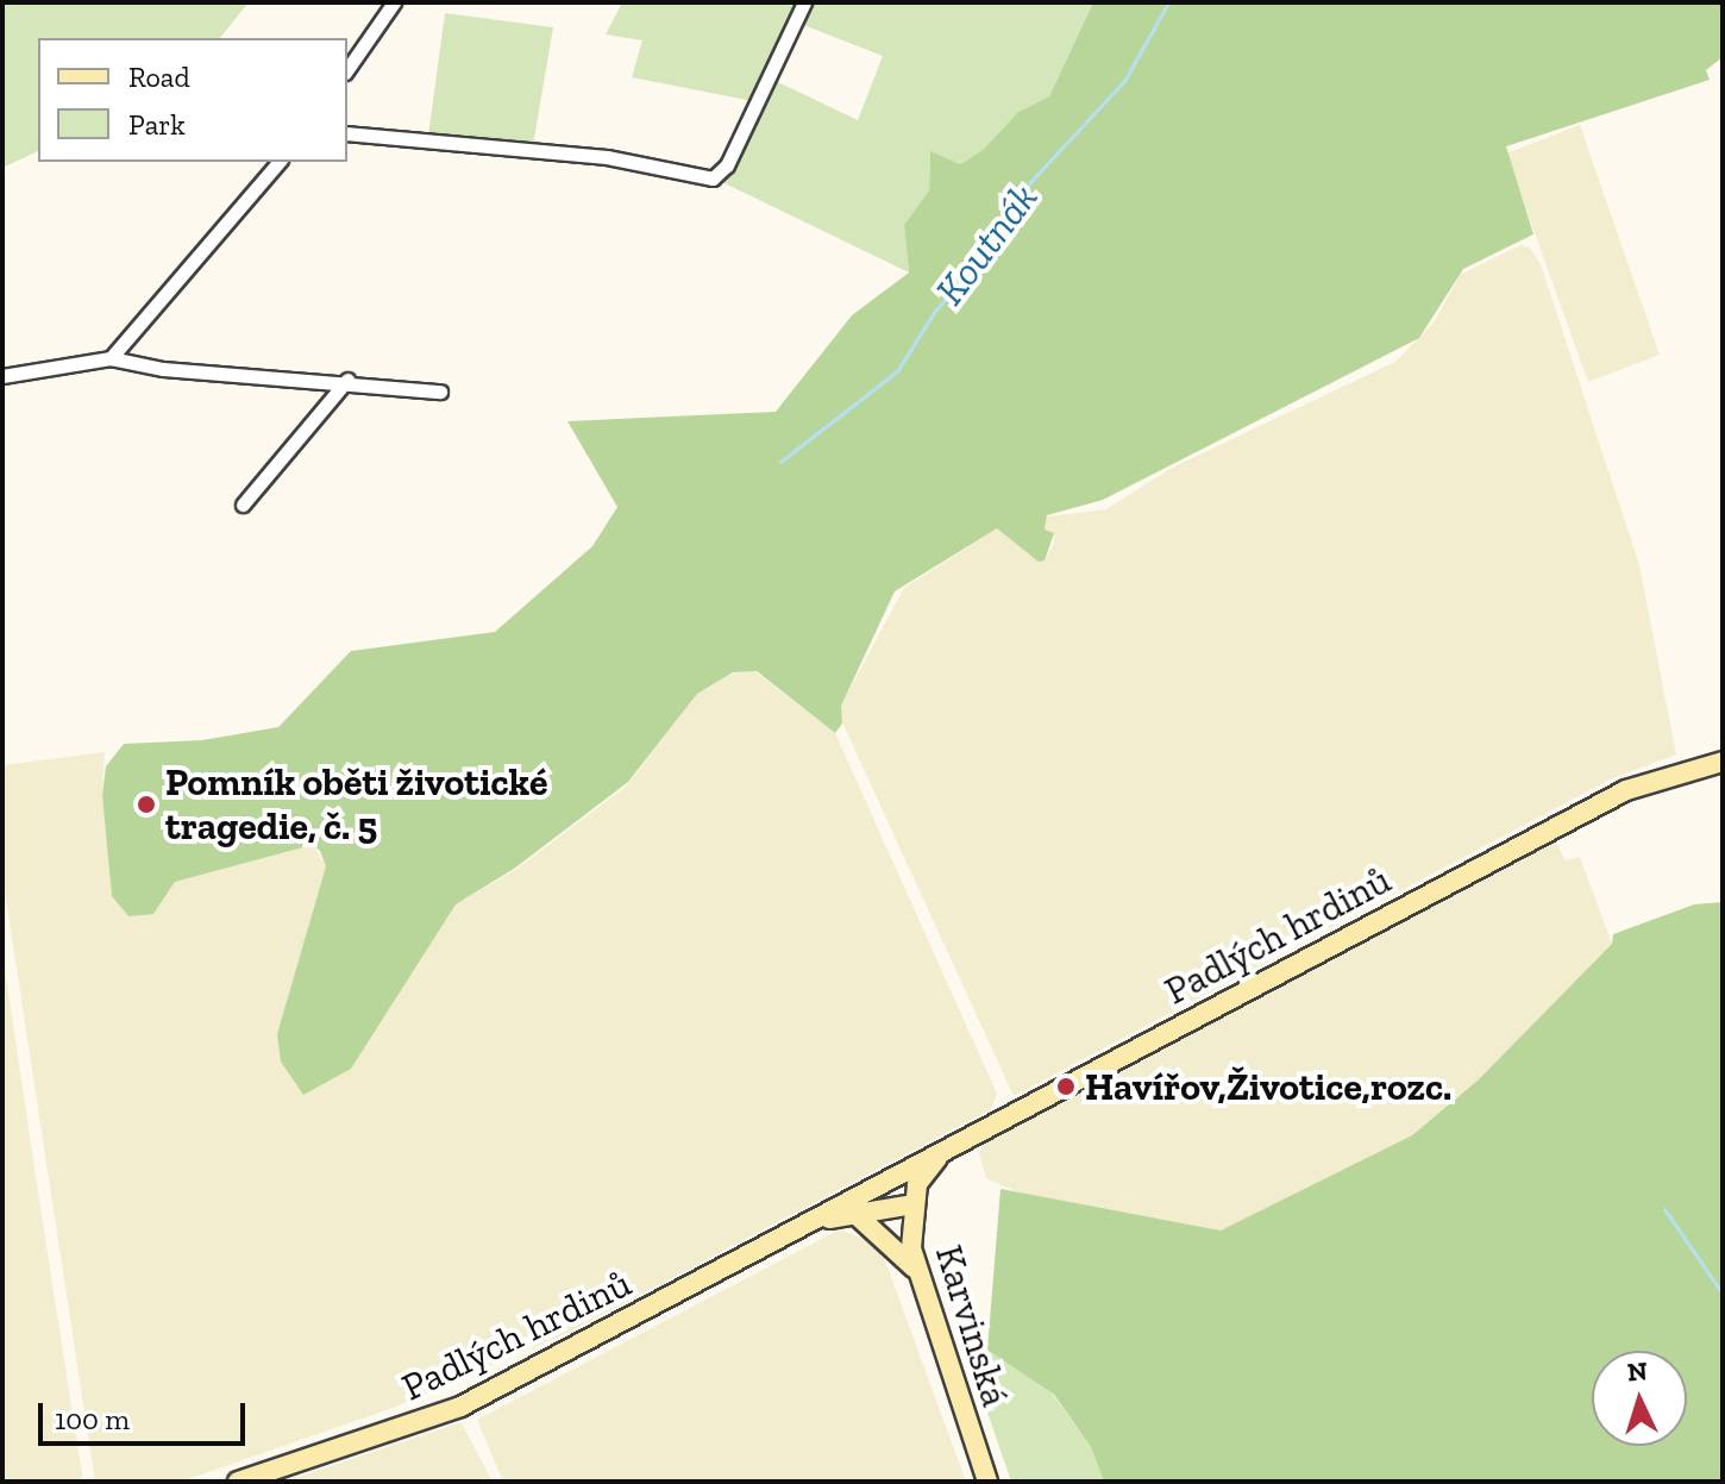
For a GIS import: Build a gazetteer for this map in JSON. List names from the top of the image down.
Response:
{
  "streets": {
    "main road": ["Padlých hrdinů", "Karvinská"]
  },
  "crossings": [
    ["Padlých hrdinů", "Karvinská"]
  ],
  "water": ["Koutnák"],
  "places": ["Pomník oběti životické tragedie, č. 5", "Havířov,Životice,rozc."],
  "legend": ["Road", "Park"],
  "scale_bar": "100 m",
  "north": "top"
}
